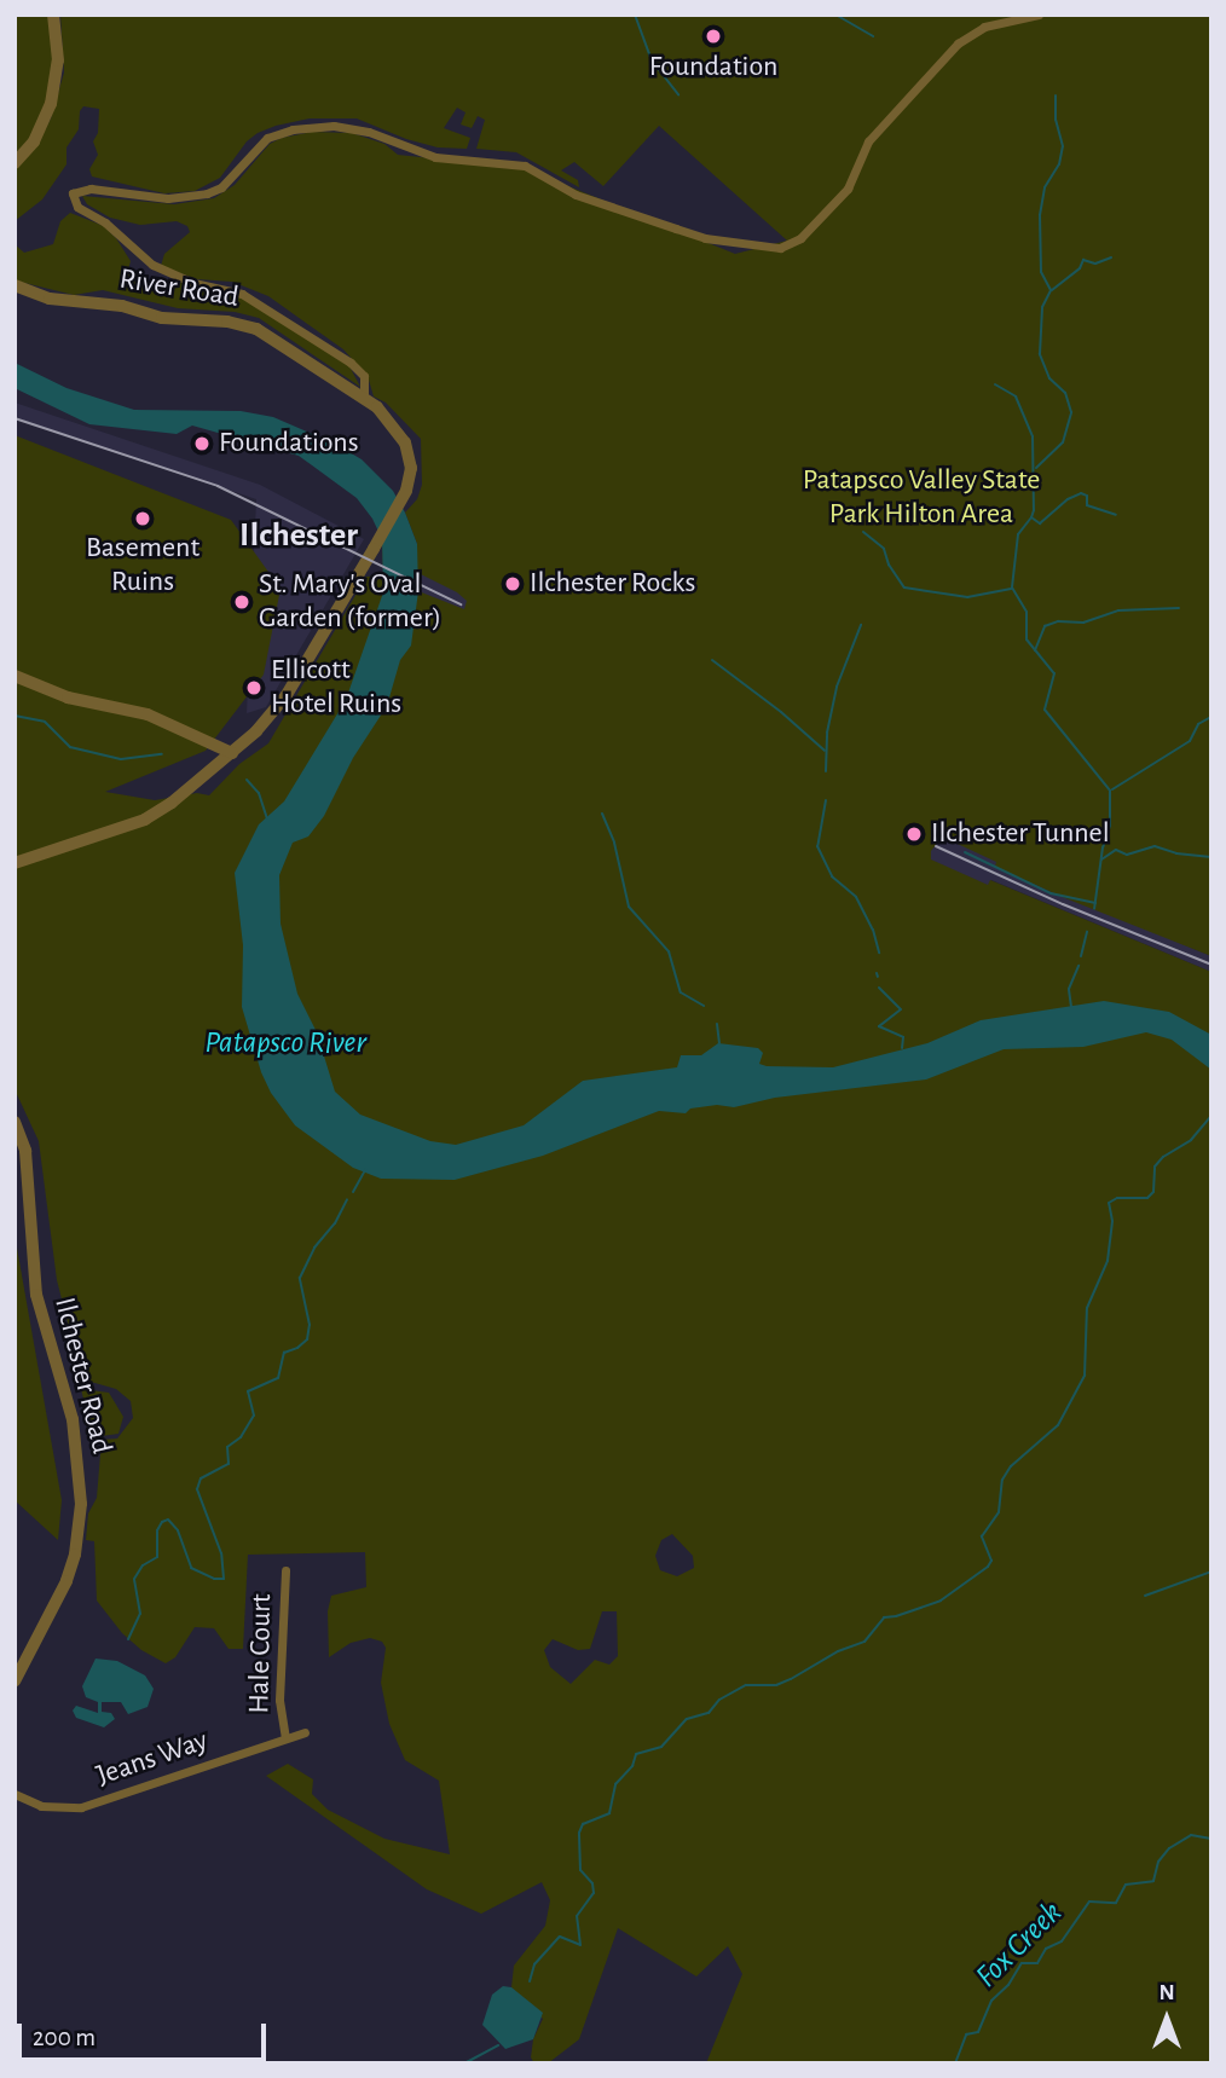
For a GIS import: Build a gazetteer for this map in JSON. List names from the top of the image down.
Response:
{
  "streets": {
    "street": [
      "River Road",
      "Ilchester Road",
      "Hale Court",
      "Jeans Way"
    ]
  },
  "crossings": [
    ["Hale Court", "Jeans Way"]
  ],
  "districts": ["Ilchester"],
  "water": ["Patapsco River", "Fox Creek"],
  "parks": ["Patapsco Valley State Park Hilton Area"],
  "places": [
    "Foundation",
    "Foundations",
    "Basement Ruins",
    "Ilchester Rocks",
    "St. Mary's Oval Garden (former)",
    "Ellicott Hotel Ruins",
    "Ilchester Tunnel"
  ],
  "scale_bar": "200 m",
  "north": "top"
}
